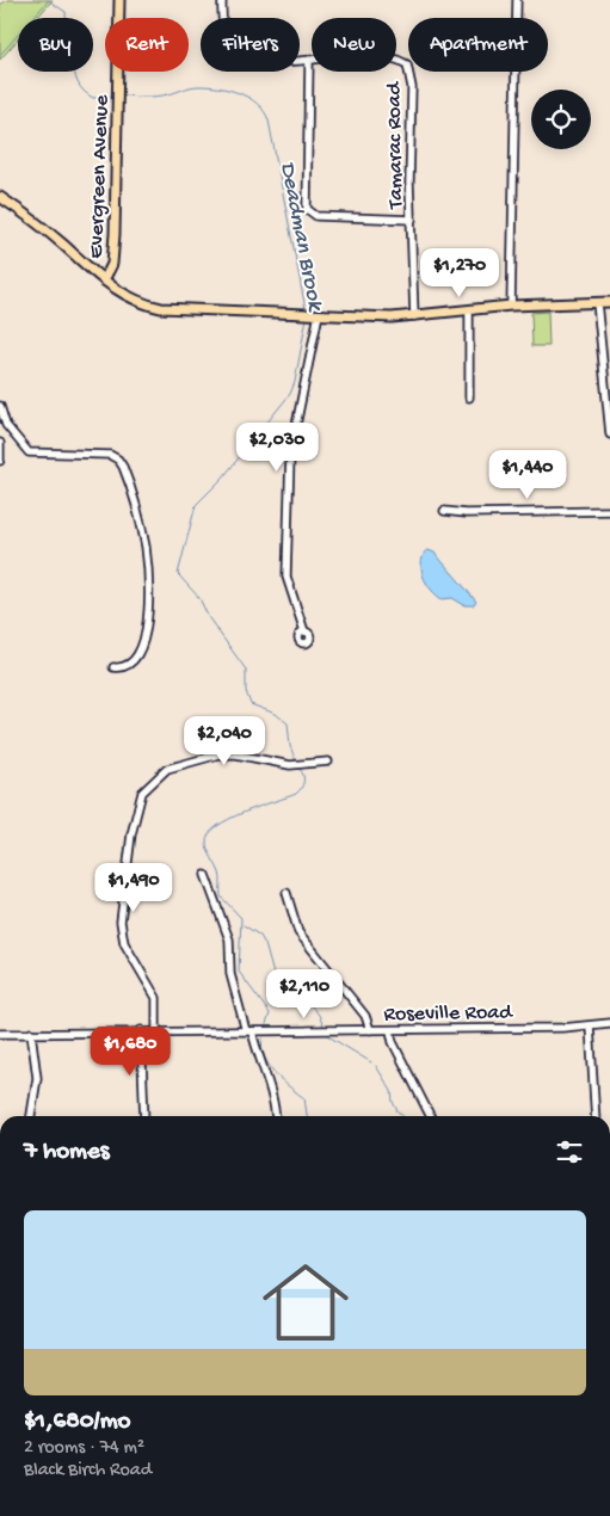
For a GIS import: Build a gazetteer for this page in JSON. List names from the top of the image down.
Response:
{
  "streets": {
    "main road": ["Evergreen Avenue"],
    "street": ["Tamarac Road", "Roseville Road"]
  },
  "water": ["Deadman Brook"],
  "page": {
    "chip": [
      "Buy",
      "Rent",
      "Filters",
      "New",
      "Apartment"
    ],
    "price": [
      "$1,270",
      "$2,030",
      "$1,440",
      "$2,040",
      "$1,490",
      "$2,110",
      "$1,680"
    ],
    "heading": "7 homes",
    "list": [
      {
        "name": "$1,680/mo",
        "note": "2 rooms · 74 m² · Black Birch Road"
      }
    ]
  }
}
